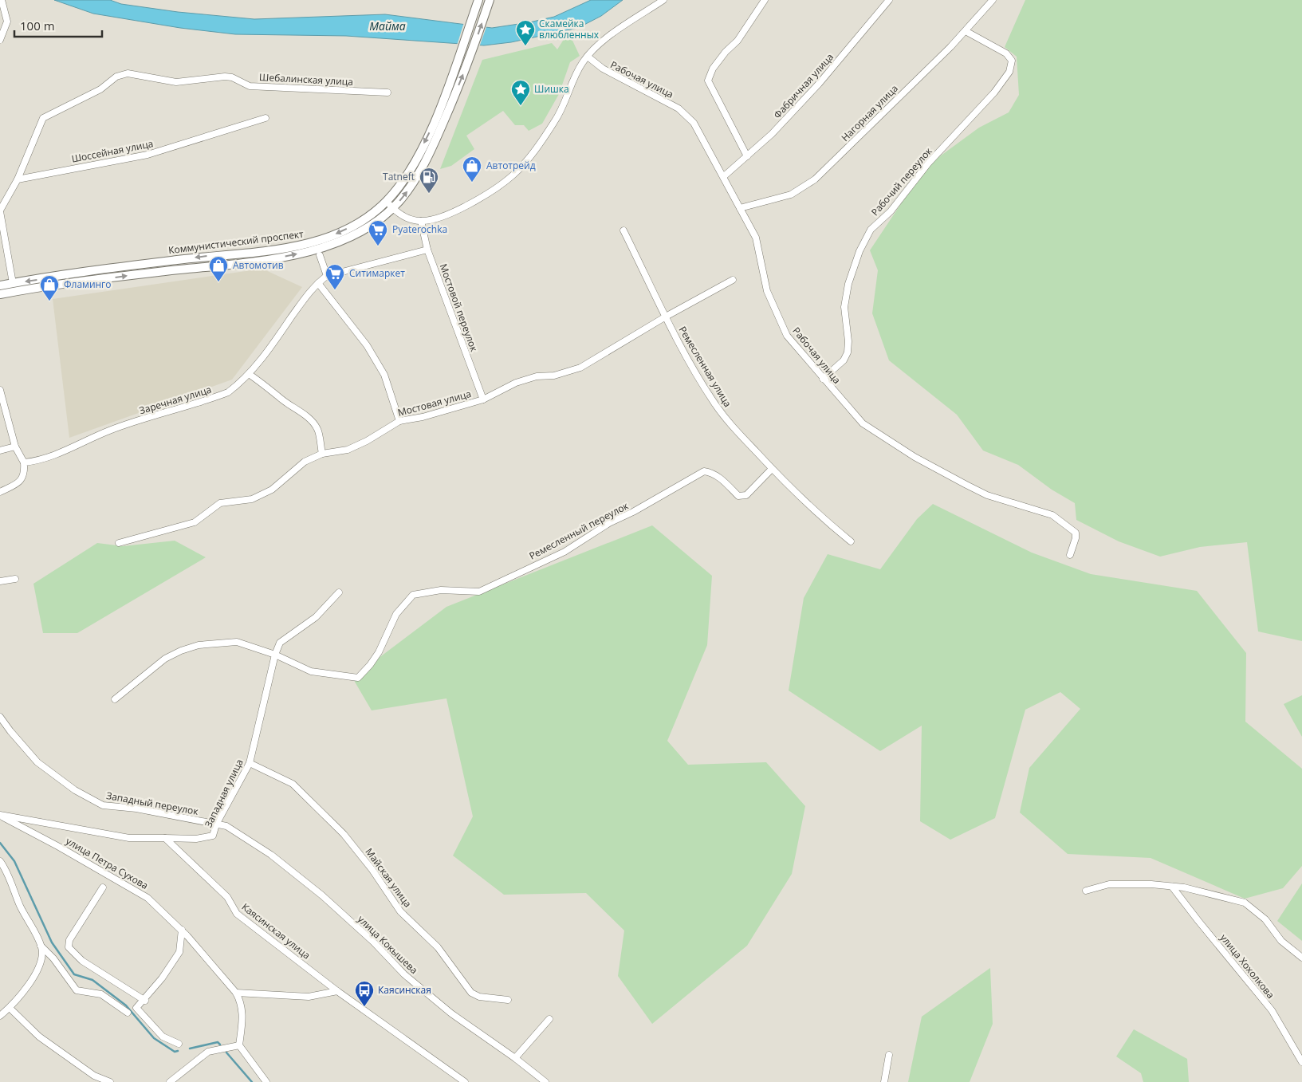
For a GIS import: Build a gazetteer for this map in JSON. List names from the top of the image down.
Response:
{
  "streets": {
    "main road": ["Коммунистический проспект"],
    "street": [
      "Шебалинская улица",
      "Рабочая улица",
      "Фабричная улица",
      "Нагорная улица",
      "Шоссейная улица",
      "Рабочий переулок",
      "Мостовой переулок",
      "Ремесленная улица",
      "Заречная улица",
      "Мостовая улица",
      "Ремесленный переулок",
      "Западная улица",
      "Западный переулок",
      "улица Петра Сухова",
      "Майская улица",
      "Каясинская улица",
      "улица Кокышева",
      "улица Хохолкова"
    ]
  },
  "crossings": [
    ["Шебалинская улица", "Шоссейная улица"],
    ["Рабочая улица", "Фабричная улица"],
    ["Рабочая улица", "Нагорная улица"],
    ["Рабочая улица", "Рабочий переулок"],
    ["Нагорная улица", "Рабочий переулок"],
    ["Мостовой переулок", "Мостовая улица"],
    ["Ремесленная улица", "Мостовая улица"],
    ["Ремесленная улица", "Ремесленный переулок"],
    ["Ремесленный переулок", "Западная улица"],
    ["Западная улица", "Западный переулок"],
    ["Западная улица", "Майская улица"],
    ["Западная улица", "Каясинская улица"],
    ["Западная улица", "улица Кокышева"],
    ["Западный переулок", "улица Кокышева"]
  ],
  "water": ["Майма"],
  "places": {
    "place": ["Скамейка влюбленных", "Шишка"],
    "shop": ["Автотрейд", "Автомотив", "Фламинго"],
    "fuel station": ["Tatneft"],
    "supermarket": ["Pyaterochka", "Ситимаркет"],
    "bus stop": ["Каясинская"]
  },
  "scale_bar": "100 m"
}
